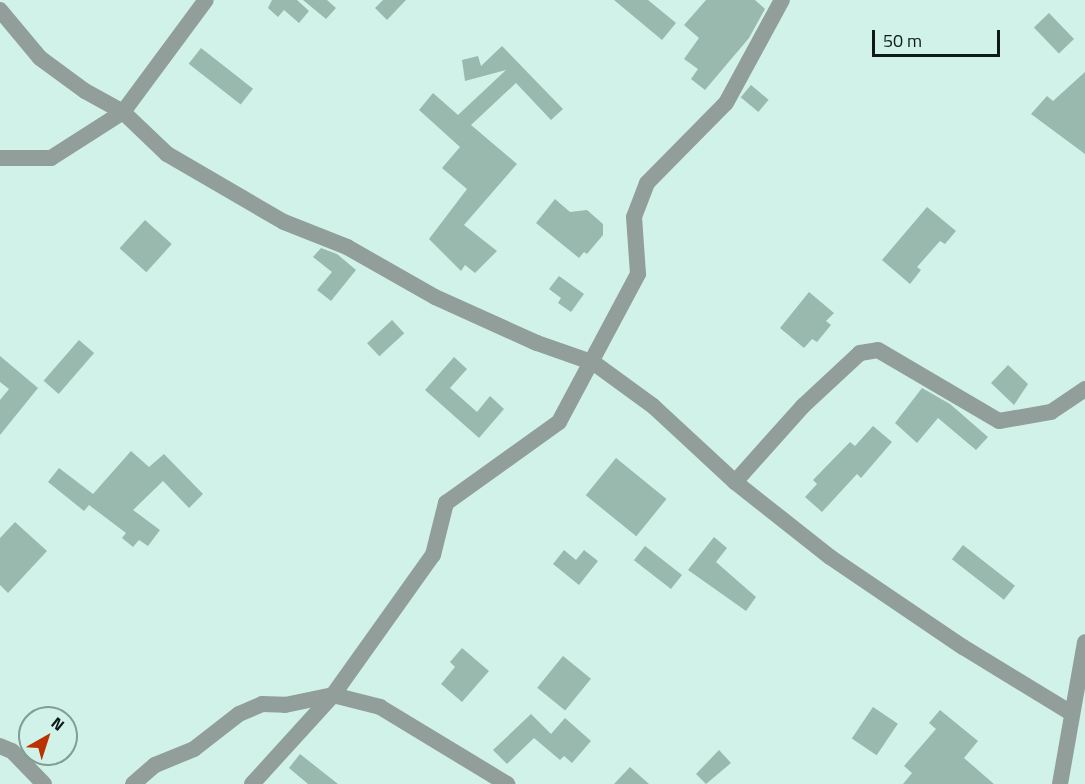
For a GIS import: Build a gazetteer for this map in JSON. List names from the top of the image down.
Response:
{
  "scale_bar": "50 m",
  "north": "top right"
}
